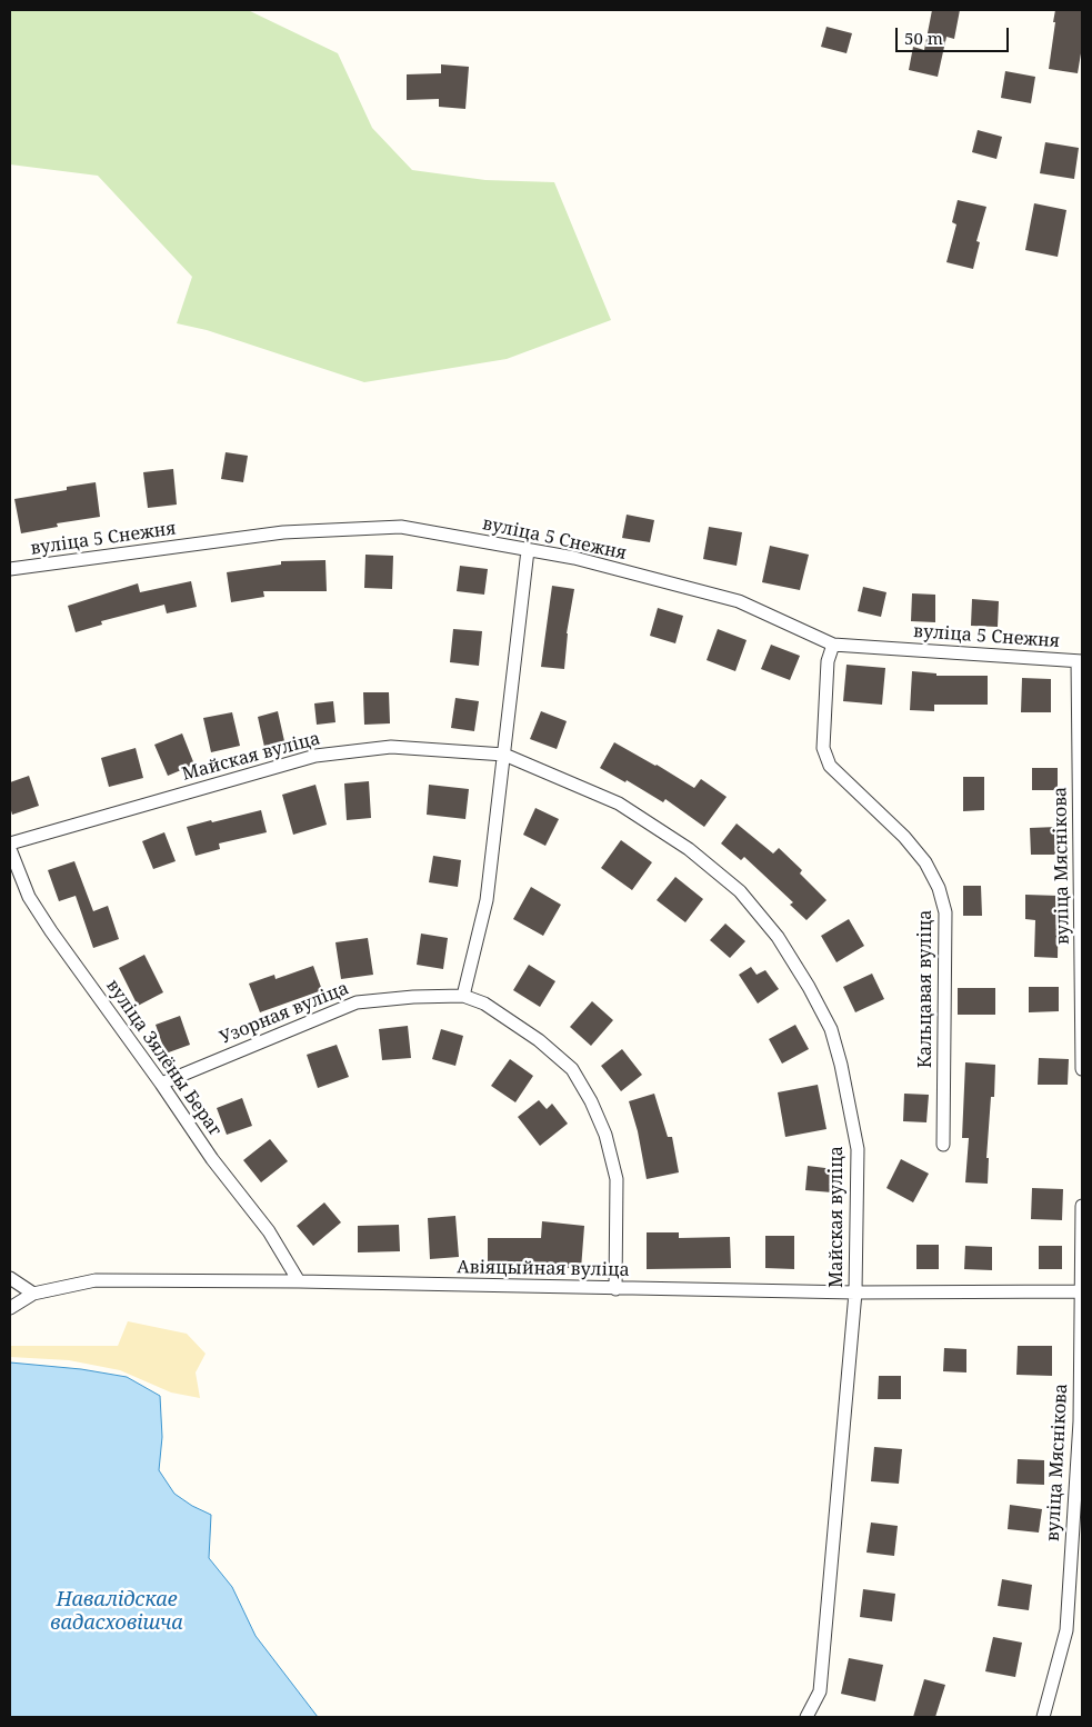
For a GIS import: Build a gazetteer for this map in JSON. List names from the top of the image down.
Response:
{
  "streets": {
    "street": [
      "вуліца 5 Снежня",
      "Майская вуліца",
      "вуліца Мяснікова",
      "Кальцавая вуліца",
      "Узорная вуліца",
      "вуліца Зялёны Бераг",
      "Авіяцыйная вуліца"
    ]
  },
  "crossings": [
    ["вуліца 5 Снежня", "вуліца Мяснікова"],
    ["вуліца 5 Снежня", "Кальцавая вуліца"],
    ["Майская вуліца", "Авіяцыйная вуліца"],
    ["вуліца Мяснікова", "Авіяцыйная вуліца"],
    ["Узорная вуліца", "вуліца Зялёны Бераг"],
    ["Узорная вуліца", "Авіяцыйная вуліца"],
    ["вуліца Зялёны Бераг", "Авіяцыйная вуліца"]
  ],
  "water": ["Навалідскае вадасховішча"],
  "scale_bar": "50 m"
}
